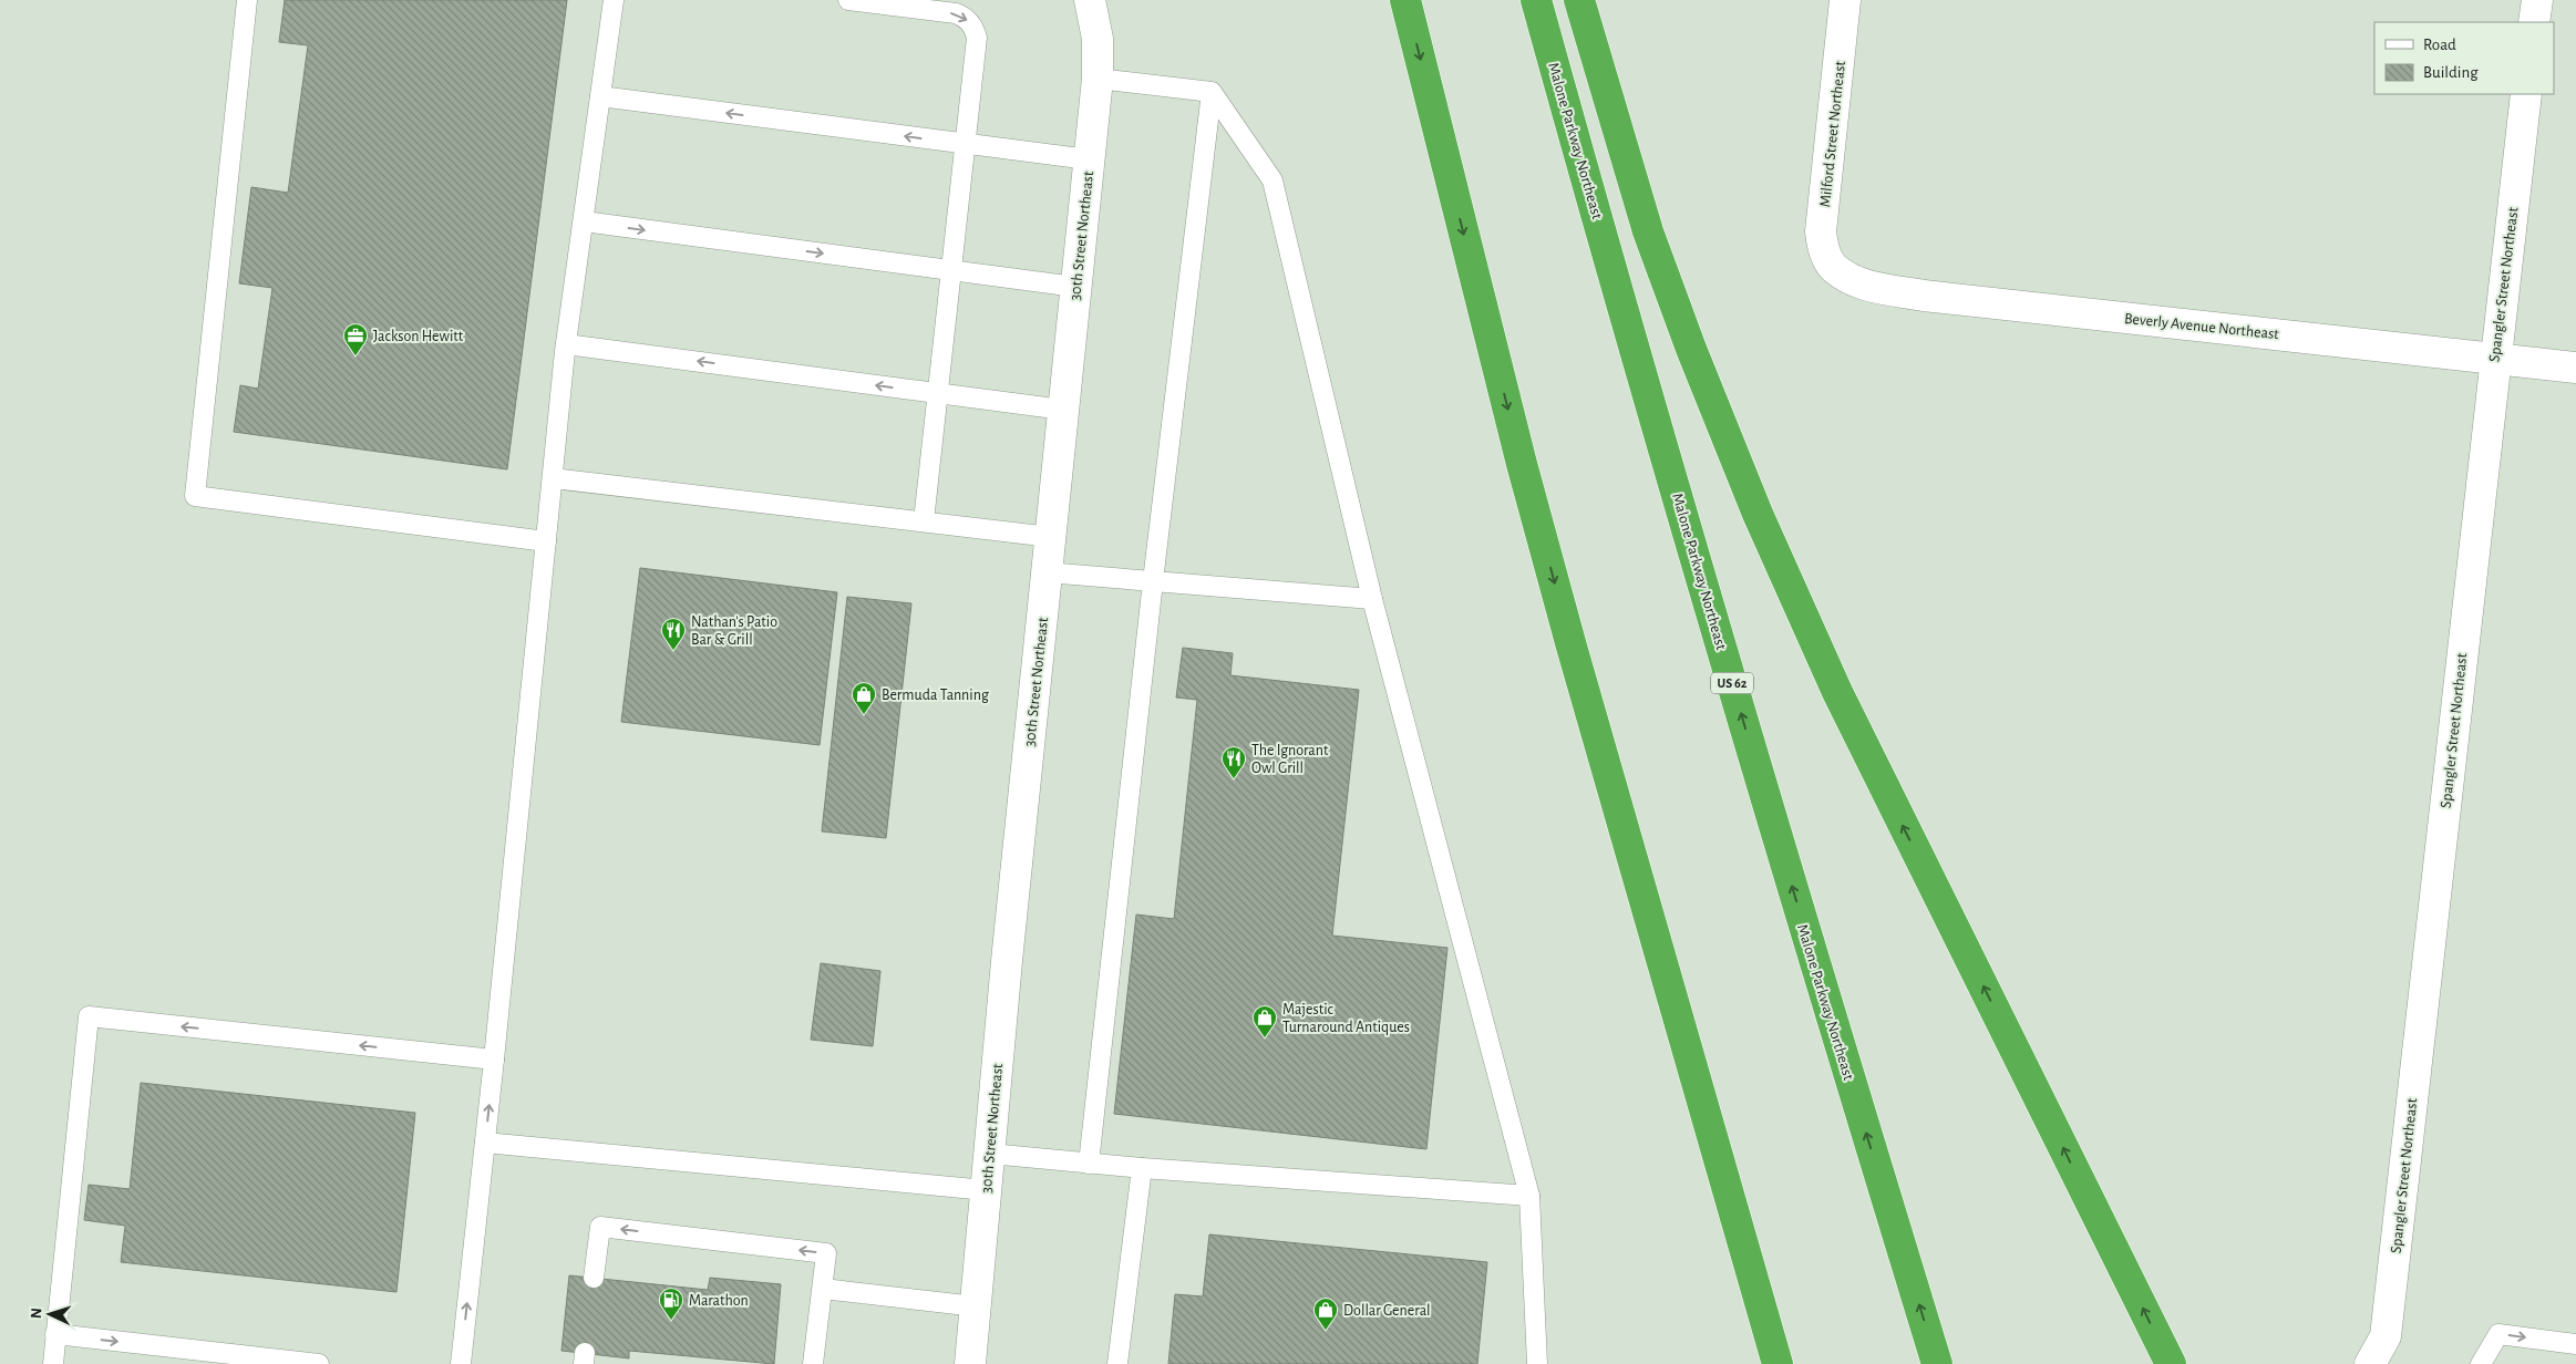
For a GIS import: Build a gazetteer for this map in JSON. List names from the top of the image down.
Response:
{
  "streets": {
    "highway": ["Malone Parkway Northeast", "US 62"],
    "street": [
      "Milford Street Northeast",
      "30th Street Northeast",
      "Spangler Street Northeast",
      "Beverly Avenue Northeast"
    ]
  },
  "crossings": [
    ["Milford Street Northeast", "Beverly Avenue Northeast"],
    ["Spangler Street Northeast", "Beverly Avenue Northeast"]
  ],
  "places": {
    "office": ["Jackson Hewitt"],
    "restaurant": ["Nathan's Patio Bar & Grill", "The Ignorant Owl Grill"],
    "shop": ["Bermuda Tanning", "Majestic Turnaround Antiques", "Dollar General"],
    "fuel station": ["Marathon"]
  },
  "legend": ["Road", "Building"],
  "north": "left"
}
